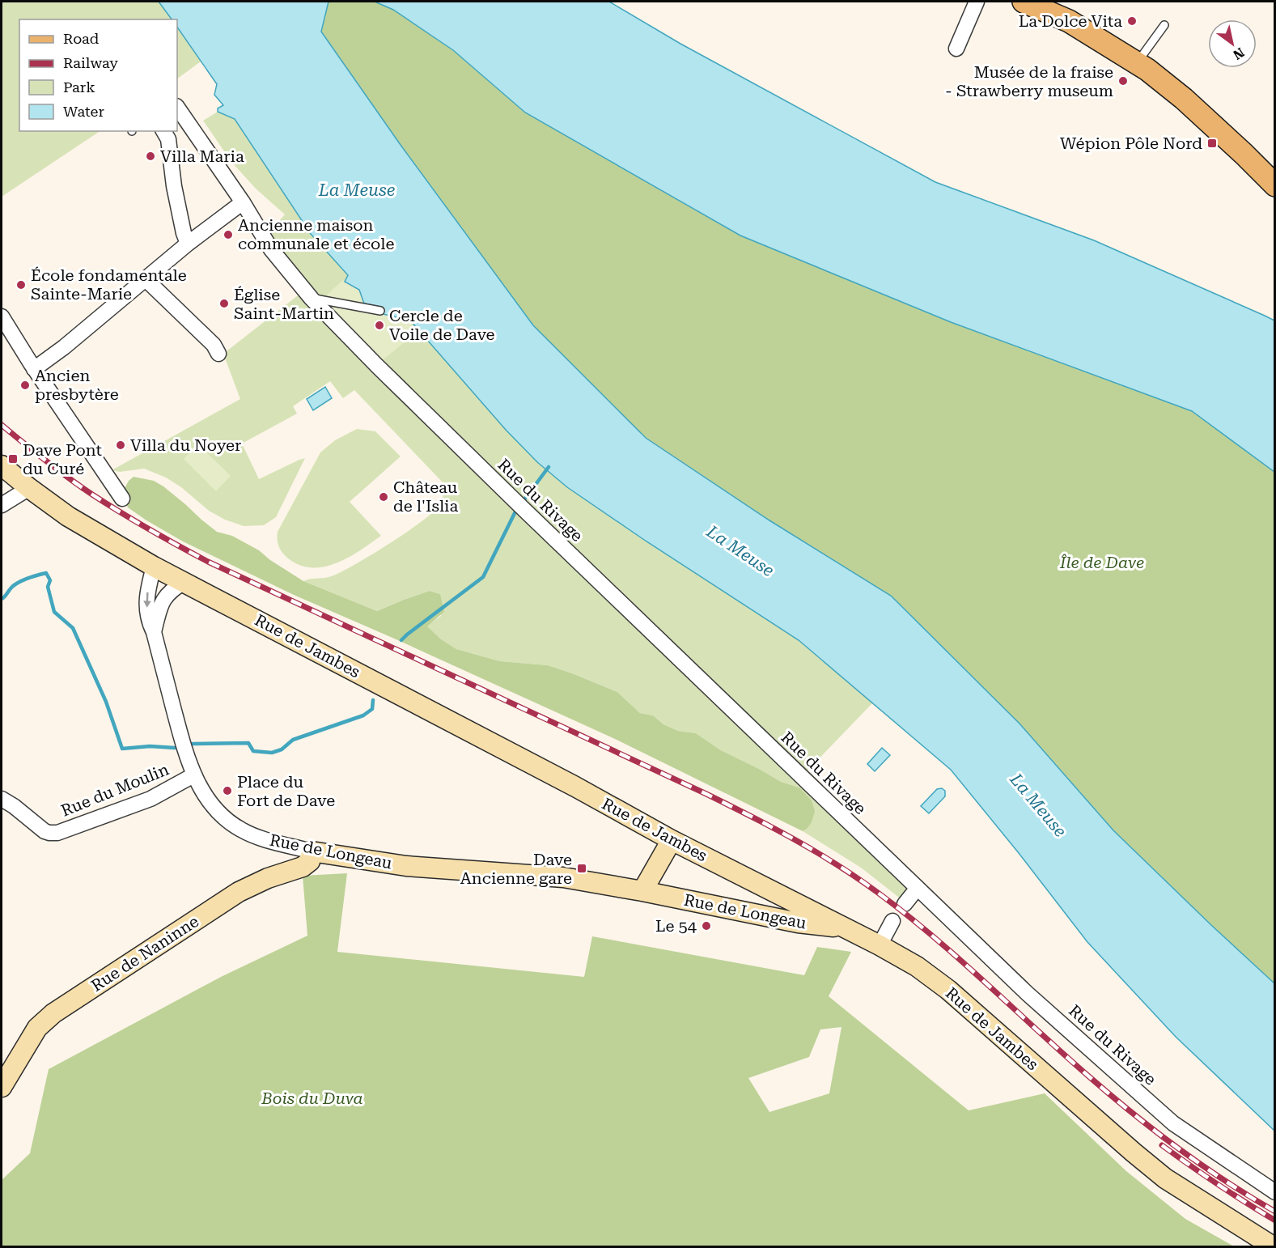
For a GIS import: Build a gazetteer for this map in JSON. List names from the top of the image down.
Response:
{
  "streets": {
    "main road": ["Rue de Jambes", "Rue de Longeau", "Rue de Naninne"],
    "street": ["Rue du Rivage", "Rue du Moulin"]
  },
  "crossings": [
    ["Rue de Jambes", "Rue de Longeau"],
    ["Rue du Moulin", "Rue de Longeau"],
    ["Rue de Longeau", "Rue de Naninne"]
  ],
  "water": ["La Meuse"],
  "parks": ["Île de Dave", "Bois du Duva"],
  "places": {
    "other": [
      "La Dolce Vita",
      "Musée de la fraise - Strawberry museum",
      "Villa Maria",
      "Ancienne maison communale et école",
      "École fondamentale Sainte-Marie",
      "Église Saint-Martin",
      "Cercle de Voile de Dave",
      "Ancien presbytère",
      "Villa du Noyer",
      "Château de l'Islia",
      "Place du Fort de Dave",
      "Le 54"
    ],
    "transit": ["Wépion Pôle Nord", "Dave Pont du Curé", "Dave Ancienne gare"]
  },
  "legend": [
    "Road",
    "Railway",
    "Park",
    "Water"
  ],
  "north": "bottom right"
}
